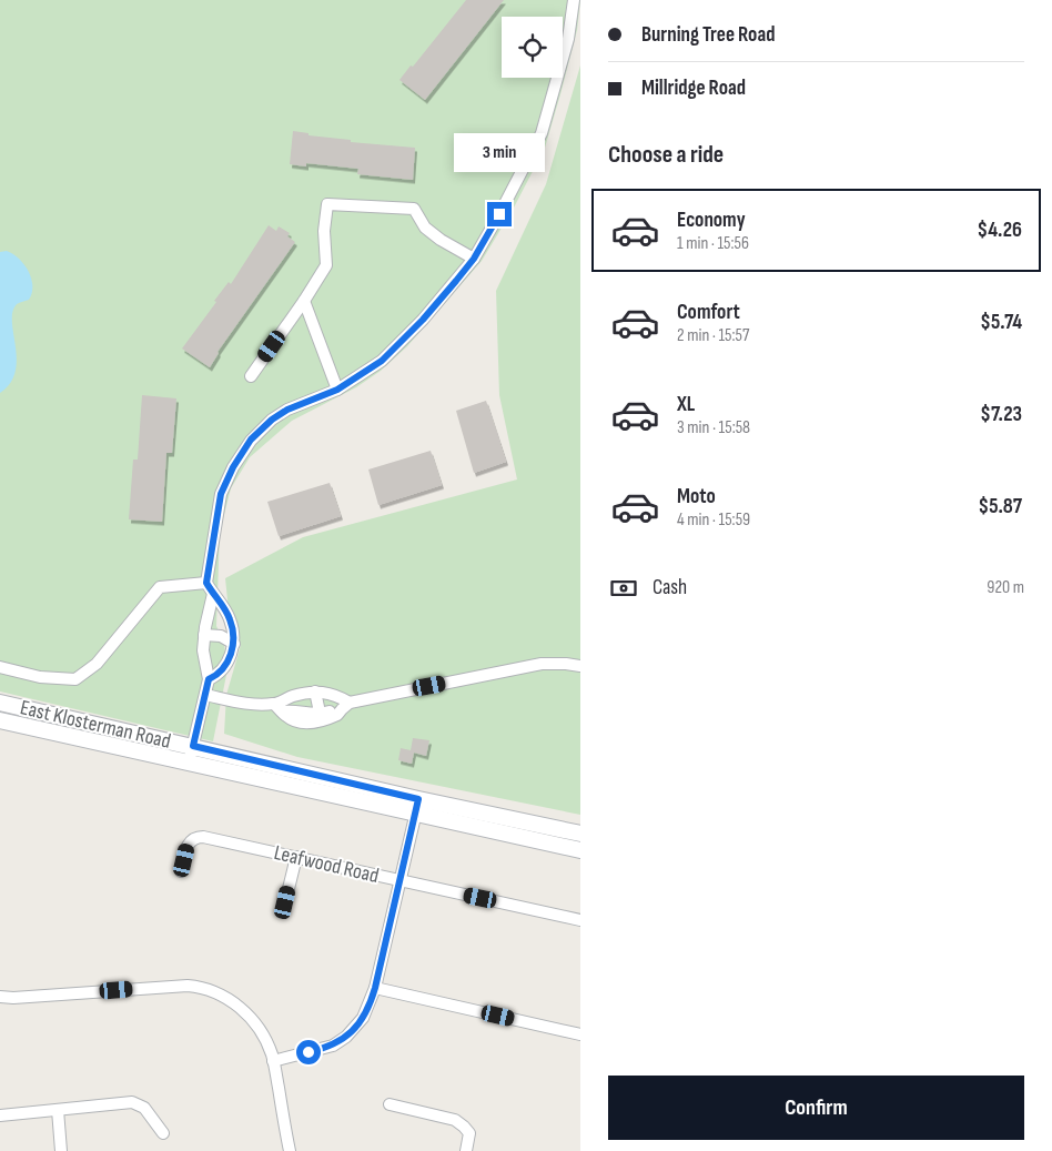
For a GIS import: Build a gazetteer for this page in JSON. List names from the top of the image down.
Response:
{
  "streets": {
    "main road": ["East Klosterman Road"],
    "street": ["Leafwood Road"]
  },
  "page": {
    "banner": ["Burning Tree Road", "Millridge Road"],
    "heading": "Choose a ride",
    "bubble": "3 min",
    "list": [
      {
        "name": "Economy",
        "note": "1 min · 15:56",
        "value": "$4.26"
      },
      {
        "name": "Comfort",
        "note": "2 min · 15:57",
        "value": "$5.74"
      },
      {
        "name": "XL",
        "note": "3 min · 15:58",
        "value": "$7.23"
      },
      {
        "name": "Moto",
        "note": "4 min · 15:59",
        "value": "$5.87"
      }
    ],
    "pay": ["Cash", "920 m"],
    "buttons": "Confirm"
  }
}
